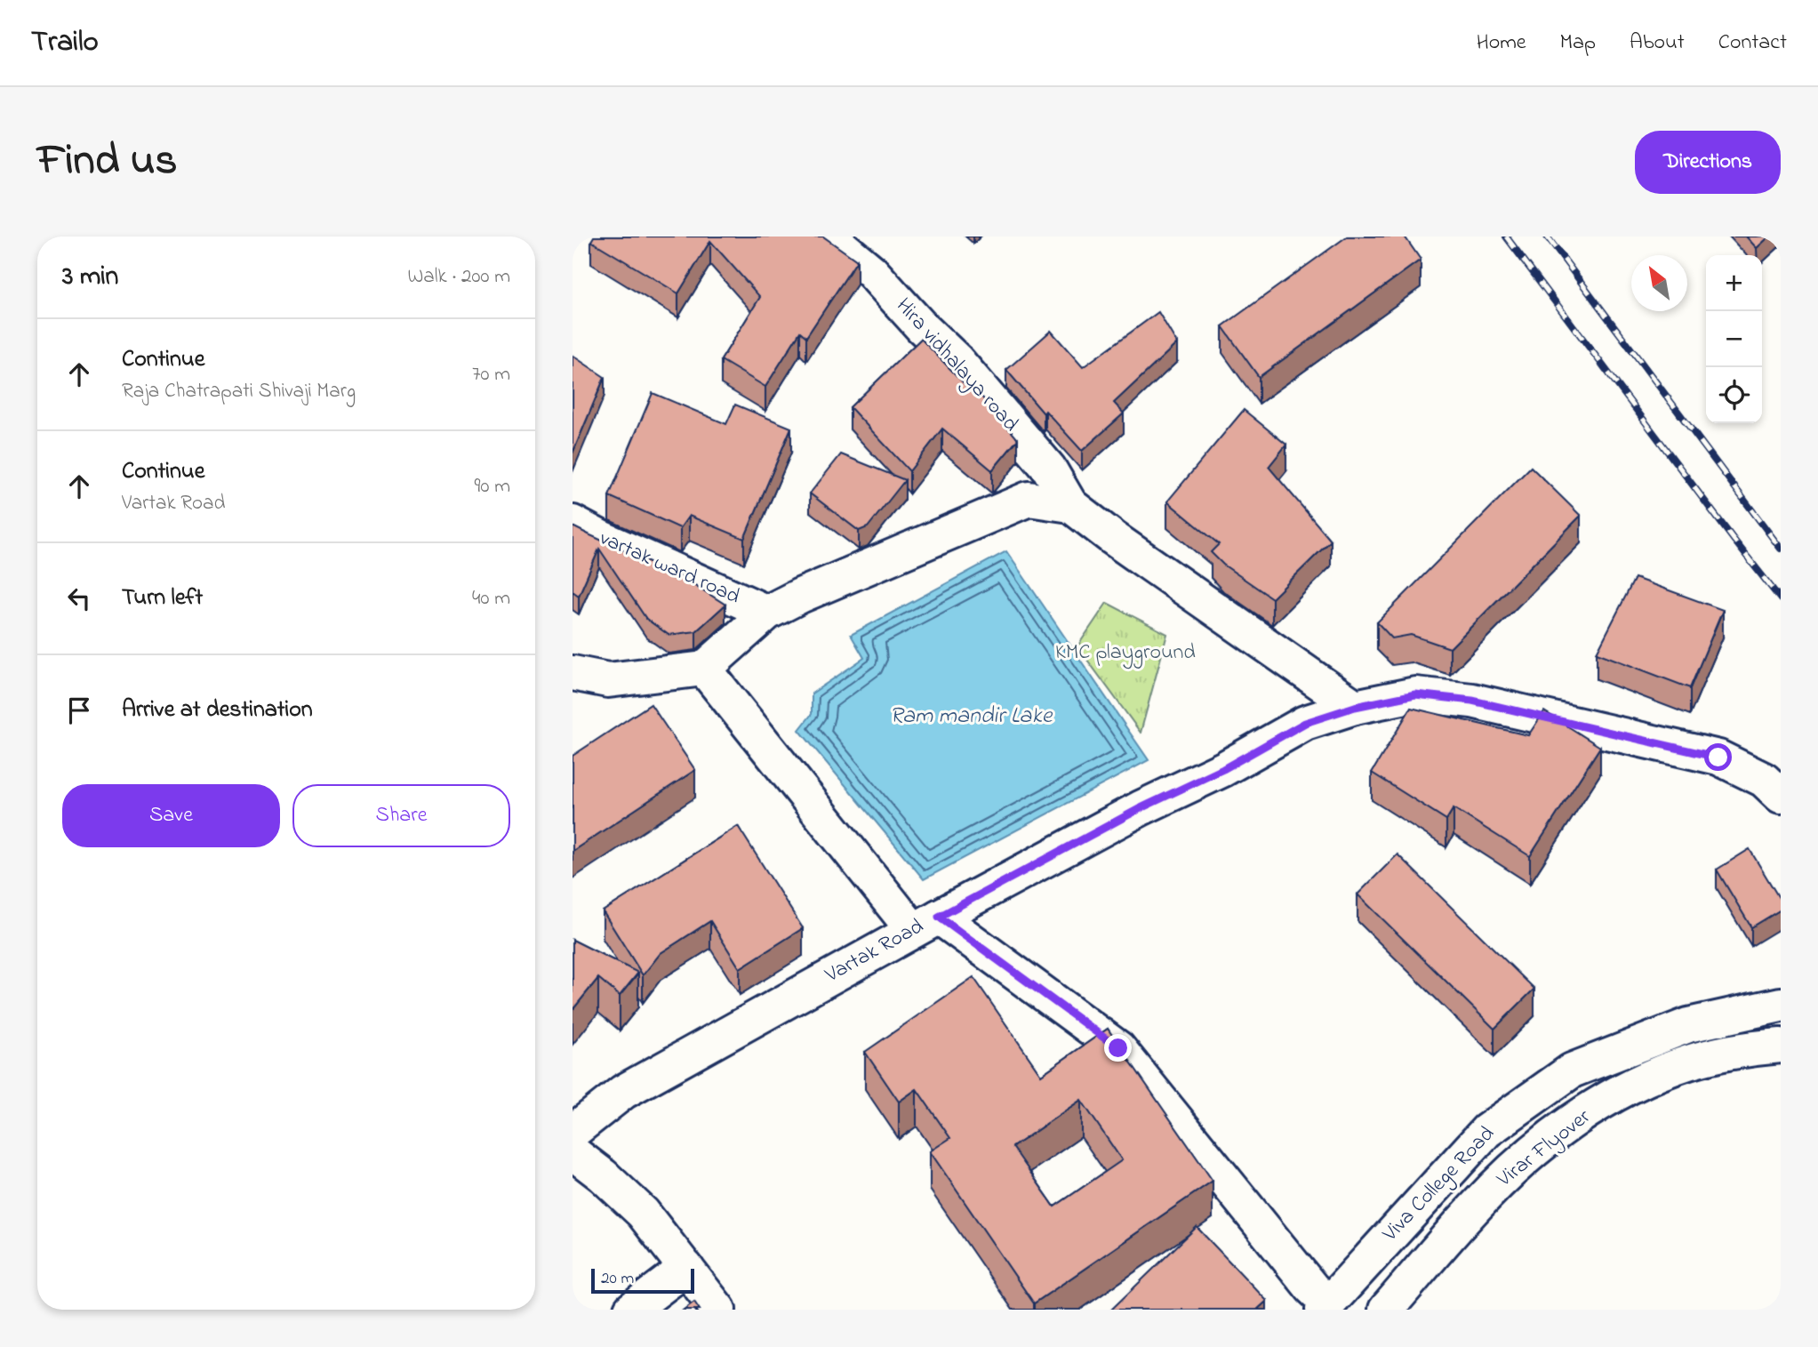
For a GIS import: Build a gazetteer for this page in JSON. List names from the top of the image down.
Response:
{
  "streets": {
    "street": [
      "Hira vidhalaya road",
      "vartak ward road",
      "Vartak Road",
      "Virar Flyover",
      "Viva College Road"
    ]
  },
  "water": ["Ram mandir Lake"],
  "parks": ["KMC playground"],
  "scale_bar": "20 m",
  "north": "top left",
  "page": {
    "header": "Trailo",
    "nav": [
      "Home",
      "Map",
      "About",
      "Contact"
    ],
    "title": "Find us",
    "buttons": [
      "Directions",
      ["Save", "Share"]
    ],
    "heading": ["3 min", "Walk · 200 m"],
    "map_buttons": ["+", "−"],
    "list": [
      ["Continue", "Raja Chatrapati Shivaji Marg", "70 m"],
      ["Continue", "Vartak Road", "90 m"],
      ["Turn left", "40 m"],
      "Arrive at destination"
    ],
    "scale": "20 m"
  }
}
